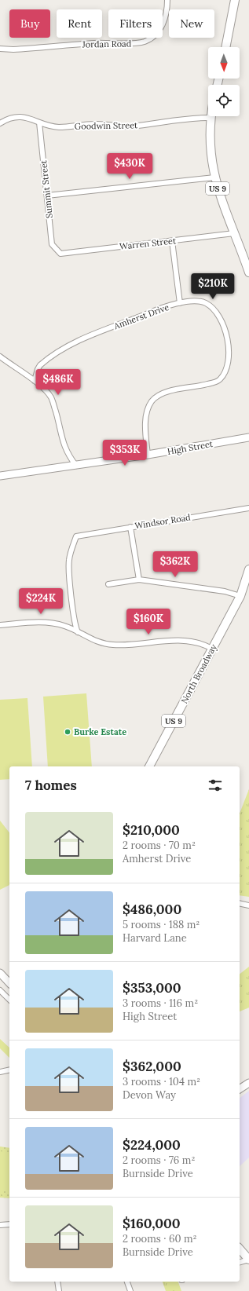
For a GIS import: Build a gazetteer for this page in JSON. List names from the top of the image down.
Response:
{
  "streets": {
    "main road": ["US 9", "North Broadway"],
    "street": [
      "Jordan Road",
      "Goodwin Street",
      "Summit Street",
      "Warren Street",
      "Amherst Drive",
      "High Street",
      "Windsor Road"
    ]
  },
  "crossings": [
    ["Goodwin Street", "US 9"],
    ["Goodwin Street", "Summit Street"],
    ["US 9", "Warren Street"],
    ["US 9", "North Broadway"],
    ["Summit Street", "Warren Street"],
    ["Amherst Drive", "High Street"]
  ],
  "places": ["Burke Estate"],
  "north": "bottom",
  "page": {
    "chip": [
      "Buy",
      "Rent",
      "Filters",
      "New"
    ],
    "price": [
      "$430K",
      "$210K",
      "$486K",
      "$353K",
      "$362K",
      "$224K",
      "$160K"
    ],
    "heading": "7 homes",
    "list": [
      {
        "name": "$210,000",
        "note": "2 rooms · 70 m² · Amherst Drive"
      },
      {
        "name": "$486,000",
        "note": "5 rooms · 188 m² · Harvard Lane"
      },
      {
        "name": "$353,000",
        "note": "3 rooms · 116 m² · High Street"
      },
      {
        "name": "$362,000",
        "note": "3 rooms · 104 m² · Devon Way"
      },
      {
        "name": "$224,000",
        "note": "2 rooms · 76 m² · Burnside Drive"
      },
      {
        "name": "$160,000",
        "note": "2 rooms · 60 m² · Burnside Drive"
      }
    ]
  }
}
